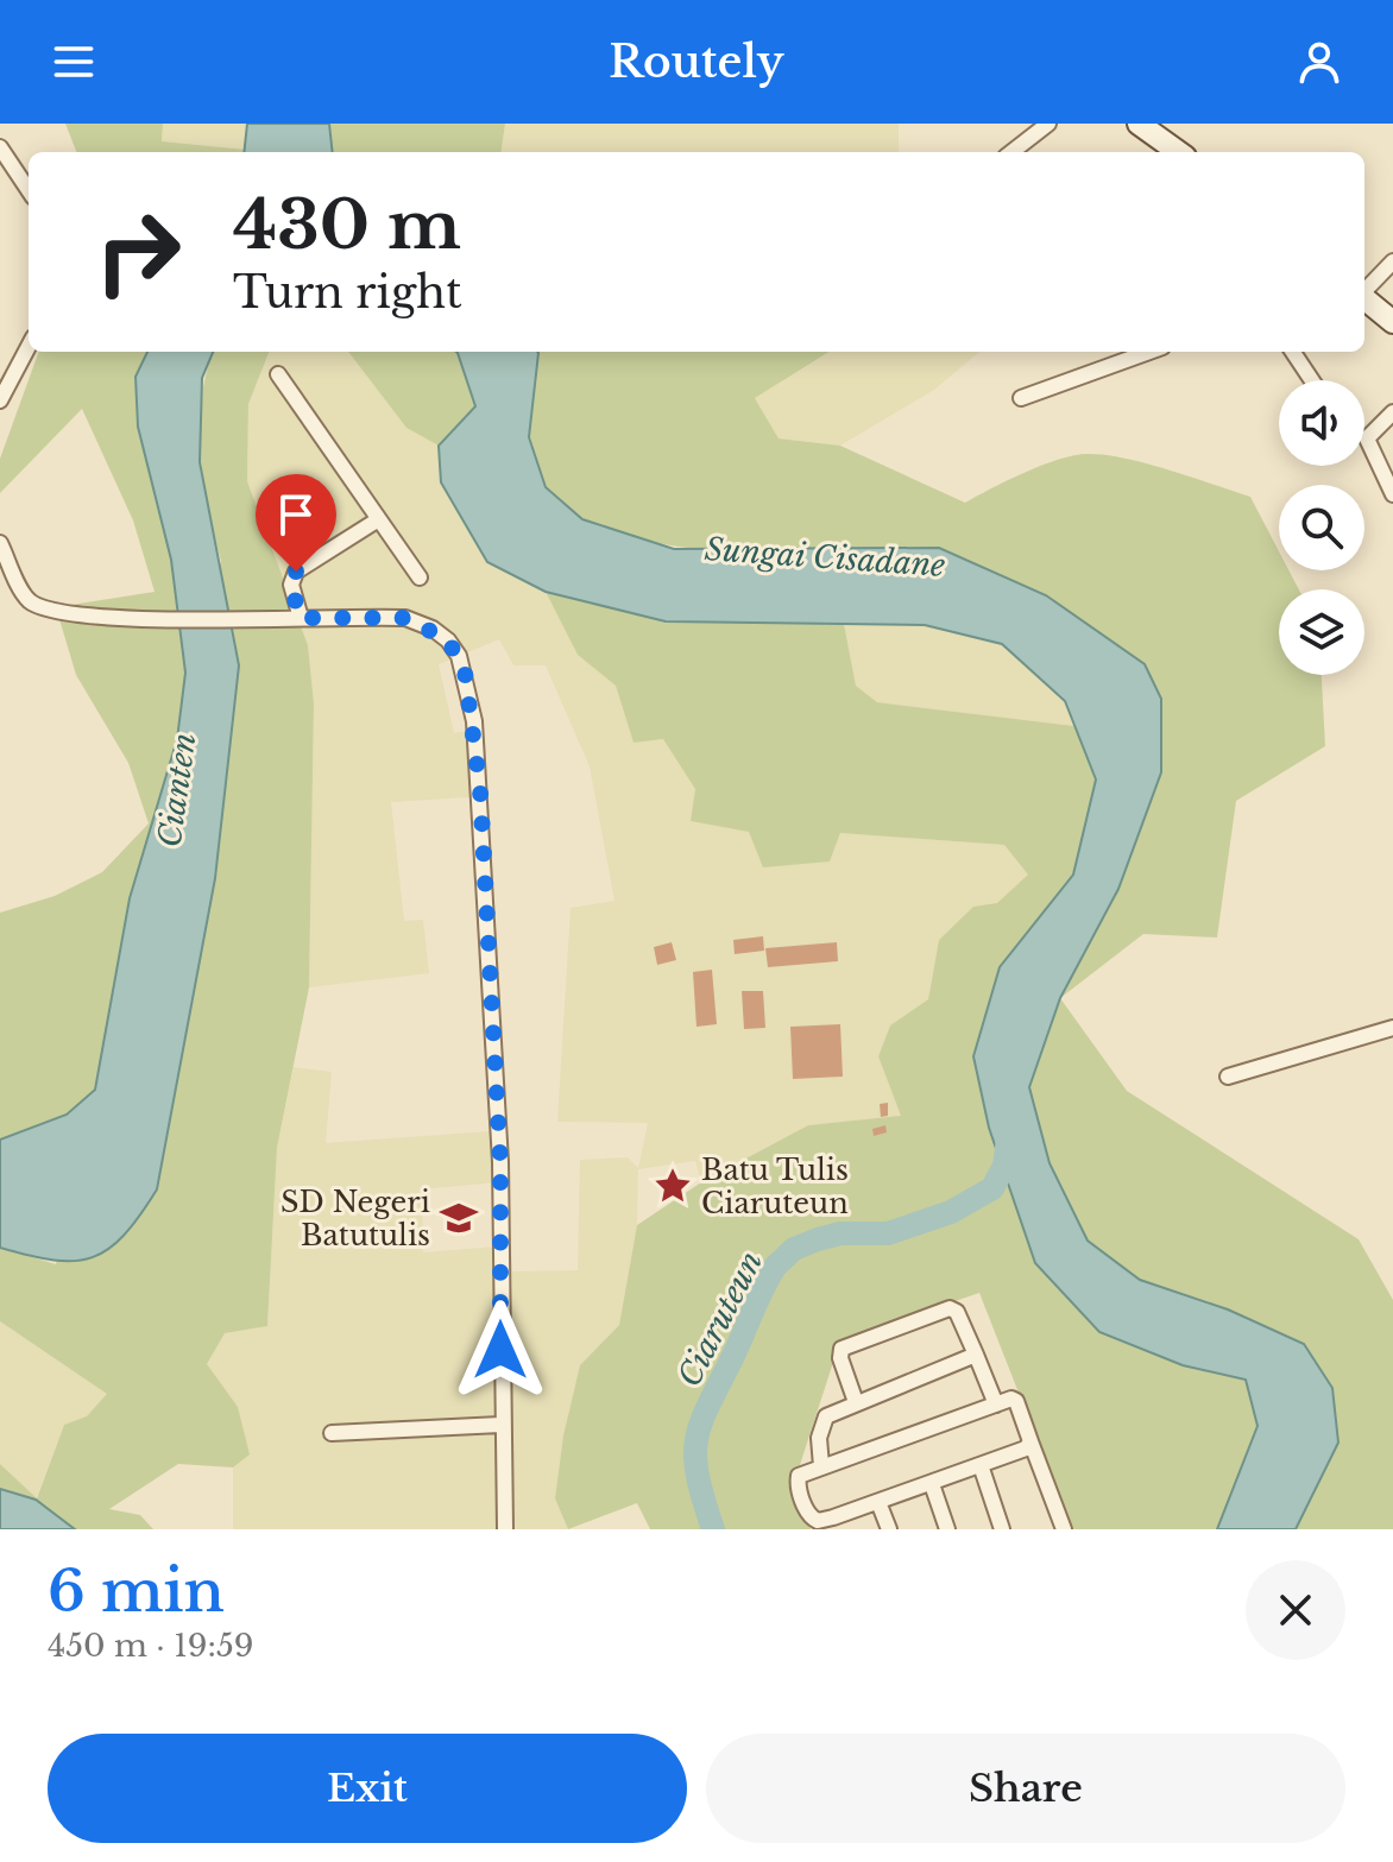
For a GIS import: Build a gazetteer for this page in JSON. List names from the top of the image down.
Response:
{
  "water": ["Sungai Cisadane", "Cianten", "Ciaruteun"],
  "places": {
    "place": ["Batu Tulis Ciaruteun"],
    "school or university": ["SD Negeri Batutulis"]
  },
  "page": {
    "header": "Routely",
    "turn": ["430 m", "Turn right"],
    "heading": ["6 min", "450 m · 19:59"],
    "buttons": ["Exit", "Share"]
  }
}
